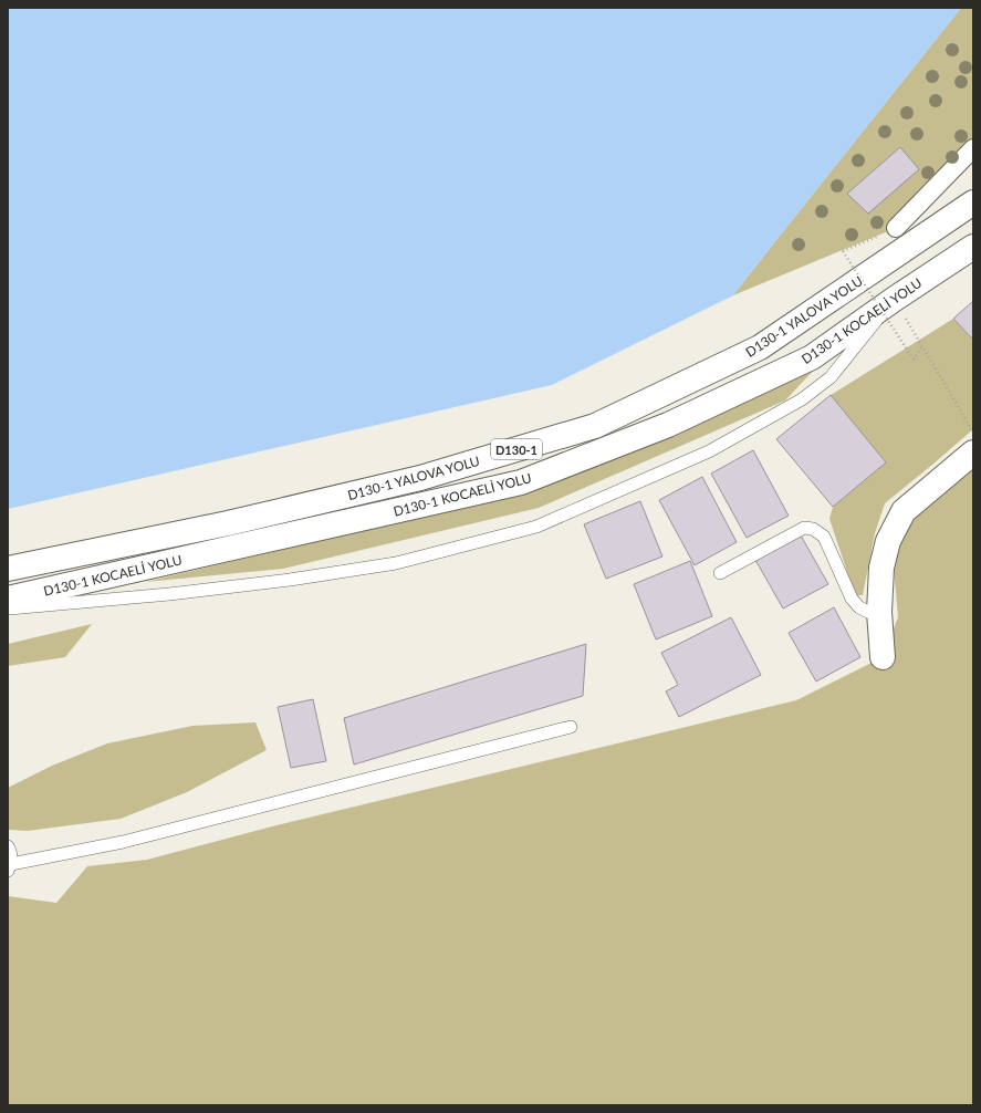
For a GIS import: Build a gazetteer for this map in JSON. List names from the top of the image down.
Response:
{
  "streets": {
    "main road": ["D130-1 YALOVA YOLU", "D130-1 KOCAELİ YOLU", "D130-1"]
  }
}
